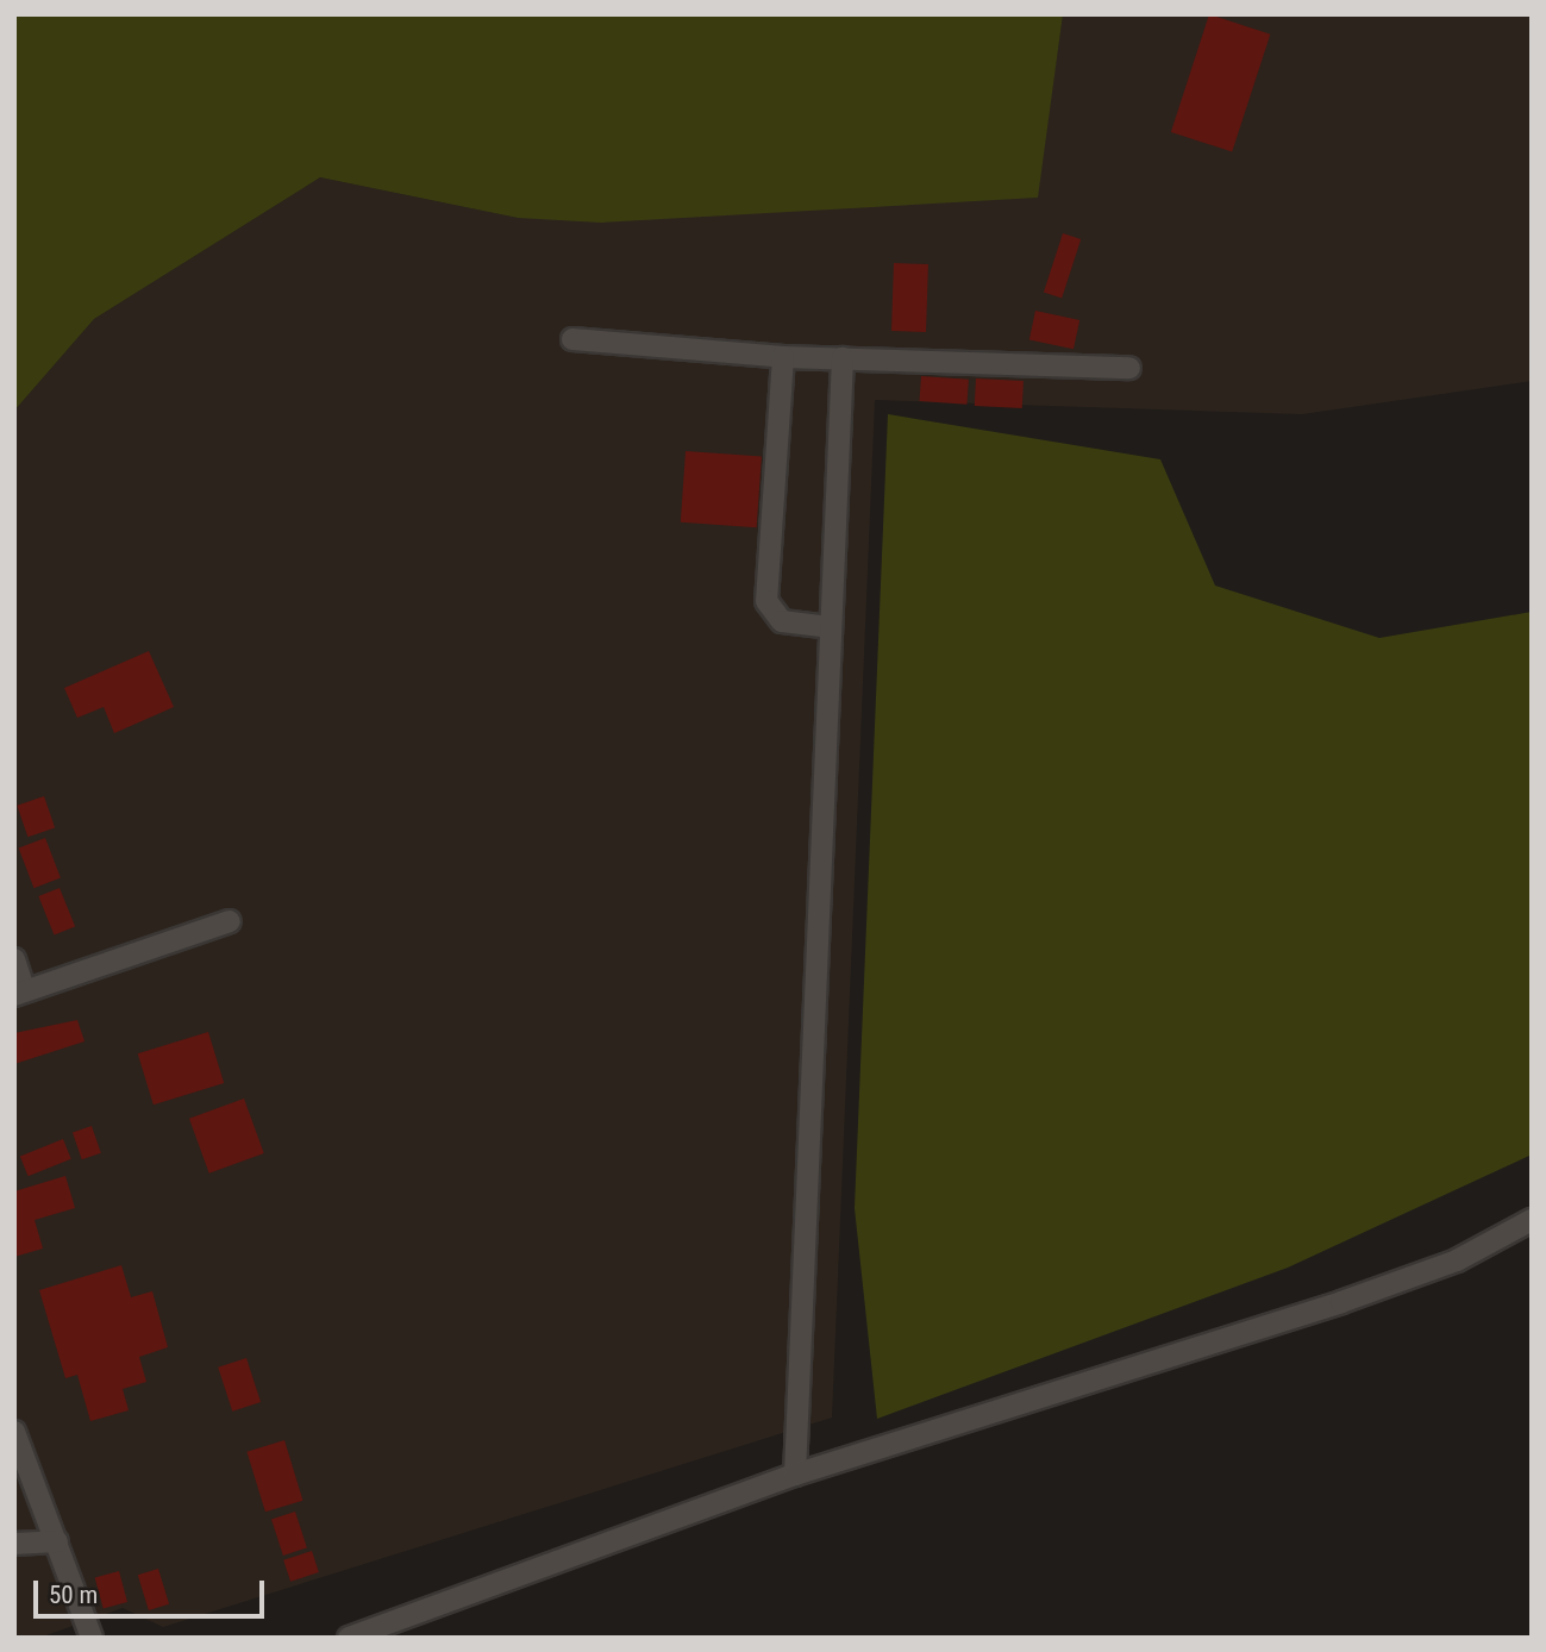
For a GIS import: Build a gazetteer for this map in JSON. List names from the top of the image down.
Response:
{
  "scale_bar": "50 m"
}
